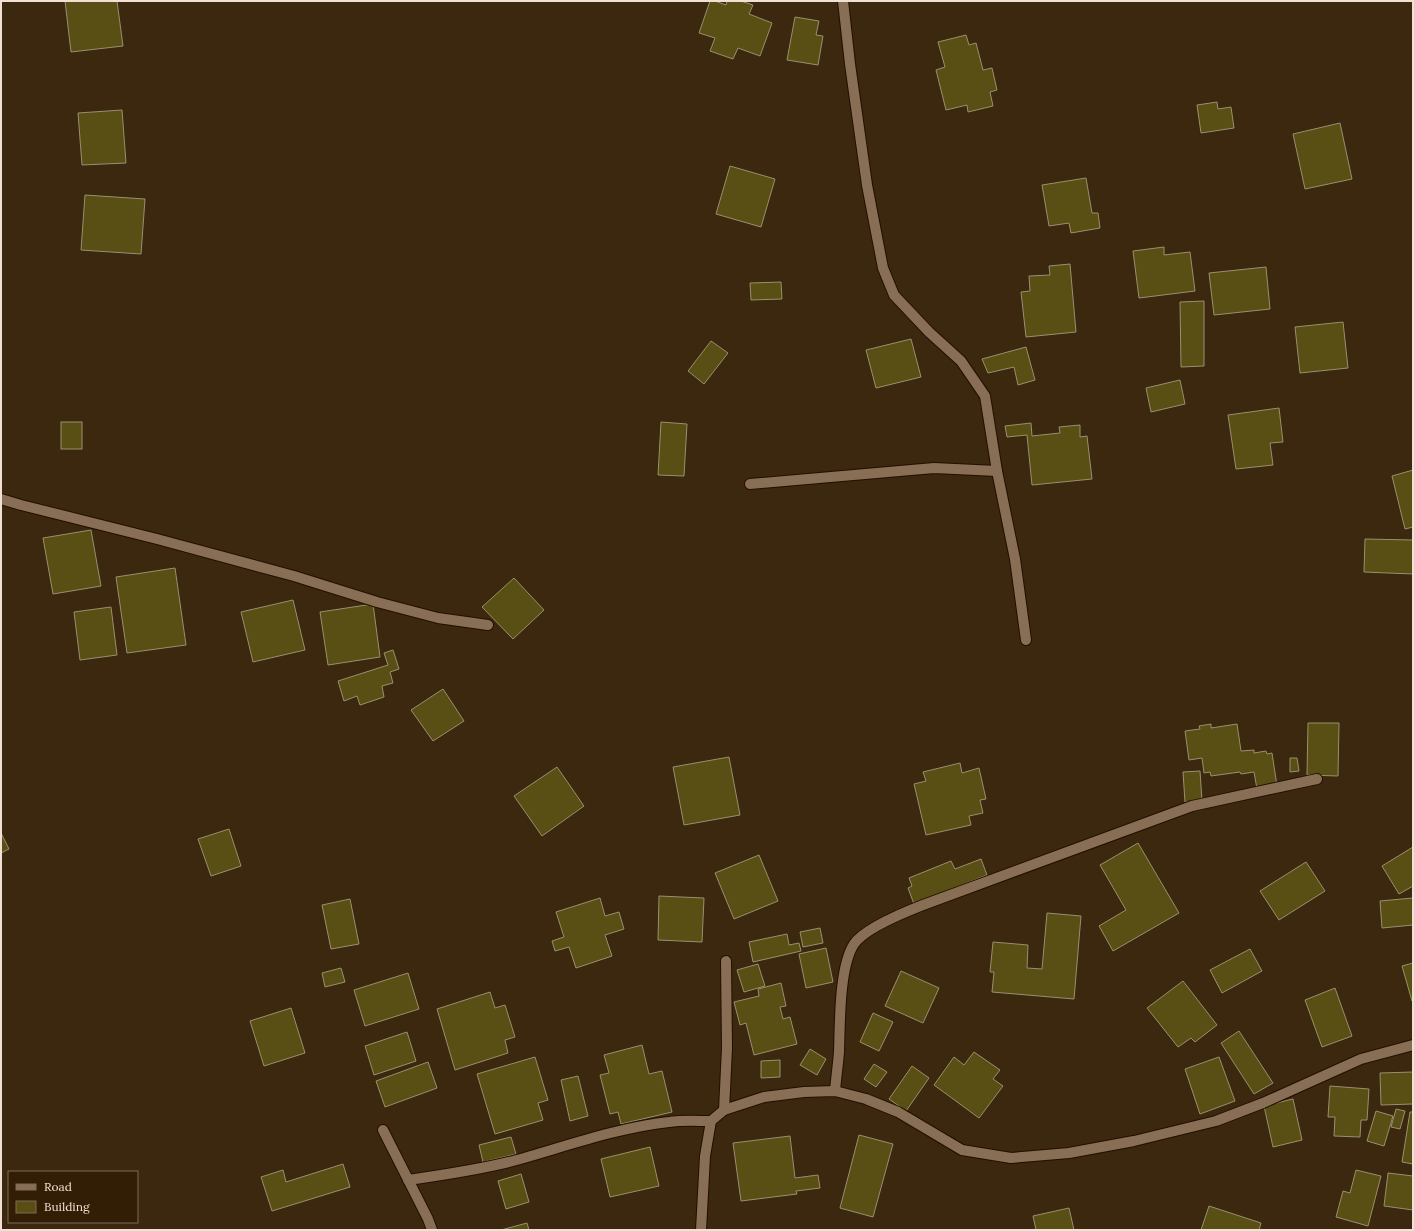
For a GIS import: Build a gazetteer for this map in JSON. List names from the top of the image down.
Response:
{
  "legend": ["Road", "Building"]
}
